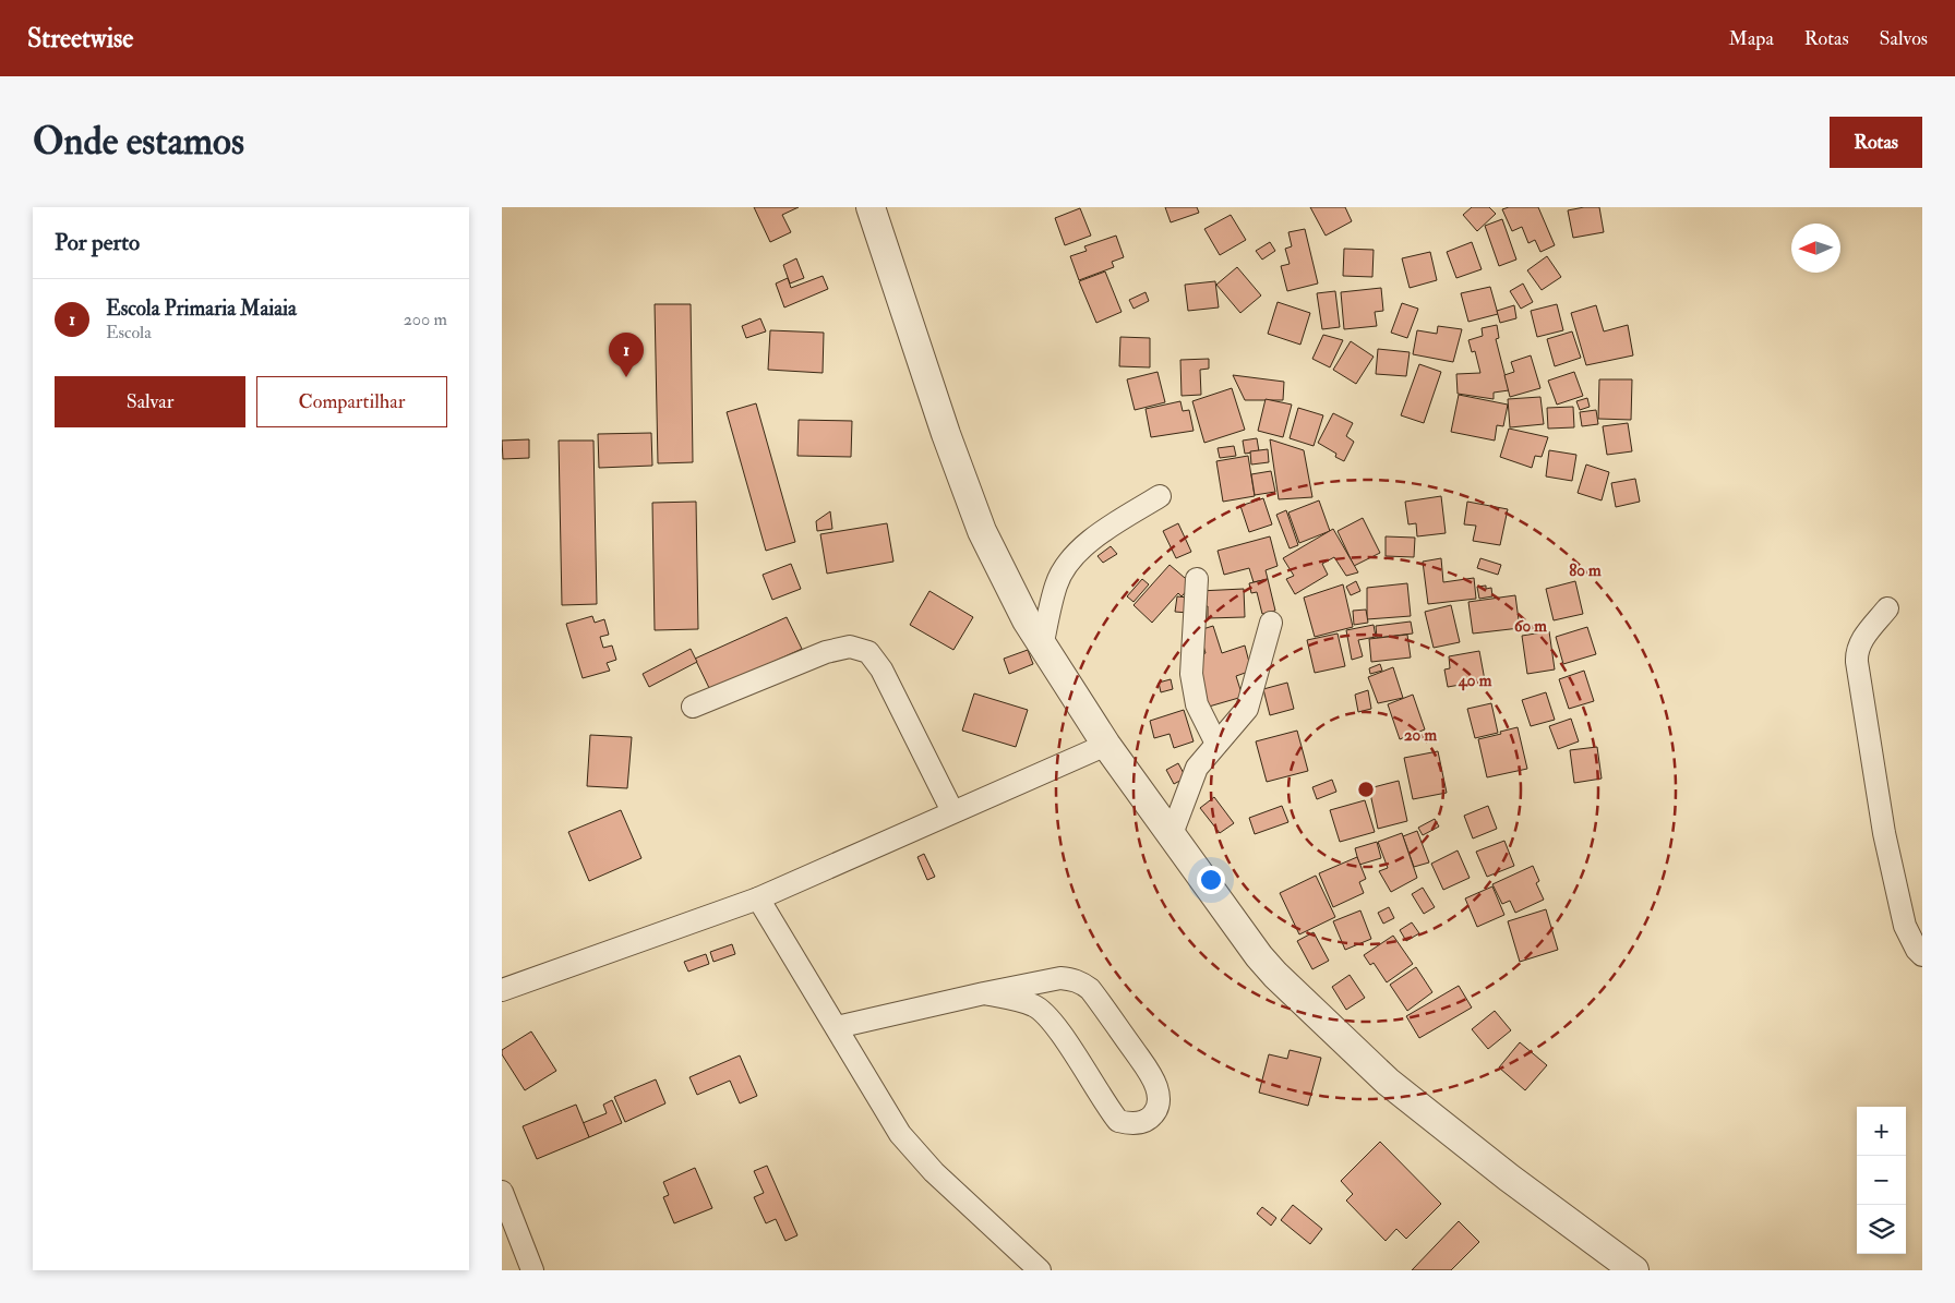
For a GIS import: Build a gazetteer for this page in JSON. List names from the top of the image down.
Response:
{
  "north": "left",
  "page": {
    "header": "Streetwise",
    "nav": ["Mapa", "Rotas", "Salvos"],
    "buttons": [
      "Rotas",
      ["Salvar", "Compartilhar"]
    ],
    "title": "Onde estamos",
    "heading": "Por perto",
    "list": [
      {
        "mark": "1",
        "name": "Escola Primaria Maiaia",
        "note": "Escola",
        "value": "200 m"
      }
    ],
    "pins": "1",
    "map_buttons": ["+", "−"]
  },
  "rings": [
    "80 m",
    "60 m",
    "40 m",
    "20 m"
  ]
}
